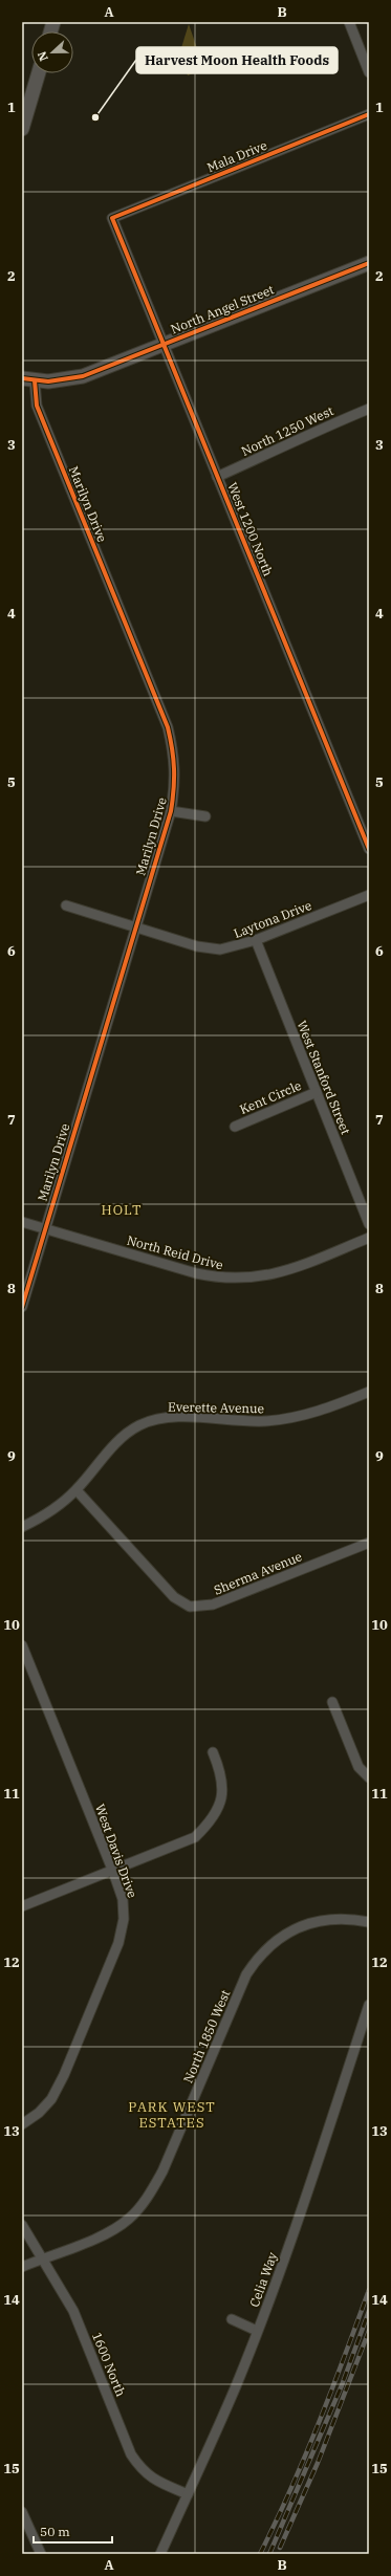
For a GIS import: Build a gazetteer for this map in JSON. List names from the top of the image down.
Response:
{
  "streets": {
    "street": [
      "Mala Drive",
      "North Angel Street",
      "North 1250 West",
      "Marilyn Drive",
      "West 1200 North",
      "Laytona Drive",
      "West Stanford Street",
      "Kent Circle",
      "North Reid Drive",
      "Everette Avenue",
      "Sherma Avenue",
      "West Davis Drive",
      "North 1850 West",
      "Celia Way",
      "1600 North"
    ]
  },
  "crossings": [
    ["Mala Drive", "West 1200 North"],
    ["North Angel Street", "Marilyn Drive"],
    ["North Angel Street", "West 1200 North"],
    ["North 1250 West", "West 1200 North"],
    ["Marilyn Drive", "Laytona Drive"],
    ["Marilyn Drive", "North Reid Drive"],
    ["Laytona Drive", "West Stanford Street"],
    ["West Stanford Street", "Kent Circle"],
    ["Everette Avenue", "Sherma Avenue"],
    ["North 1850 West", "1600 North"],
    ["Celia Way", "1600 North"]
  ],
  "districts": ["HOLT", "PARK WEST ESTATES"],
  "places": ["Harvest Moon Health Foods"],
  "scale_bar": "50 m",
  "north": "left",
  "grid": {
    "columns": ["A", "B"],
    "rows": [
      "1",
      "2",
      "3",
      "4",
      "5",
      "6",
      "7",
      "8",
      "9",
      "10",
      "11",
      "12",
      "13",
      "14",
      "15"
    ]
  }
}
